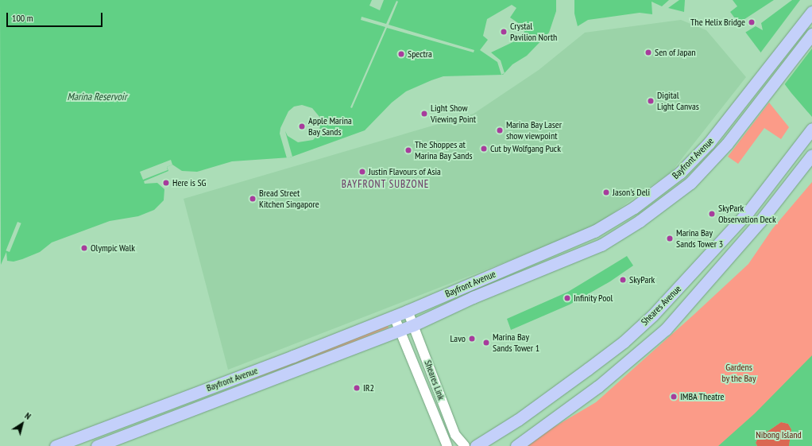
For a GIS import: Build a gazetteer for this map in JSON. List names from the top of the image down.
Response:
{
  "streets": {
    "main road": ["Bayfront Avenue", "Sheares Avenue"],
    "street": ["Sheares Link"]
  },
  "crossings": [
    ["Bayfront Avenue", "Sheares Link"]
  ],
  "districts": ["BAYFRONT SUBZONE"],
  "water": ["Marina Reservoir"],
  "parks": ["Gardens by the Bay", "Nibong Island"],
  "places": [
    "The Helix Bridge",
    "Crystal Pavilion North",
    "Sen of Japan",
    "Spectra",
    "Digital Light Canvas",
    "Light Show Viewing Point",
    "Apple Marina Bay Sands",
    "Marina Bay Laser show viewpoint",
    "Cut by Wolfgang Puck",
    "The Shoppes at Marina Bay Sands",
    "Justin Flavours of Asia",
    "Here is SG",
    "Jason's Deli",
    "Bread Street Kitchen Singapore",
    "SkyPark Observation Deck",
    "Marina Bay Sands Tower 3",
    "Olympic Walk",
    "SkyPark",
    "Infinity Pool",
    "Lavo",
    "Marina Bay Sands Tower 1",
    "IR2",
    "IMBA Theatre"
  ],
  "scale_bar": "100 m",
  "north": "top right"
}
